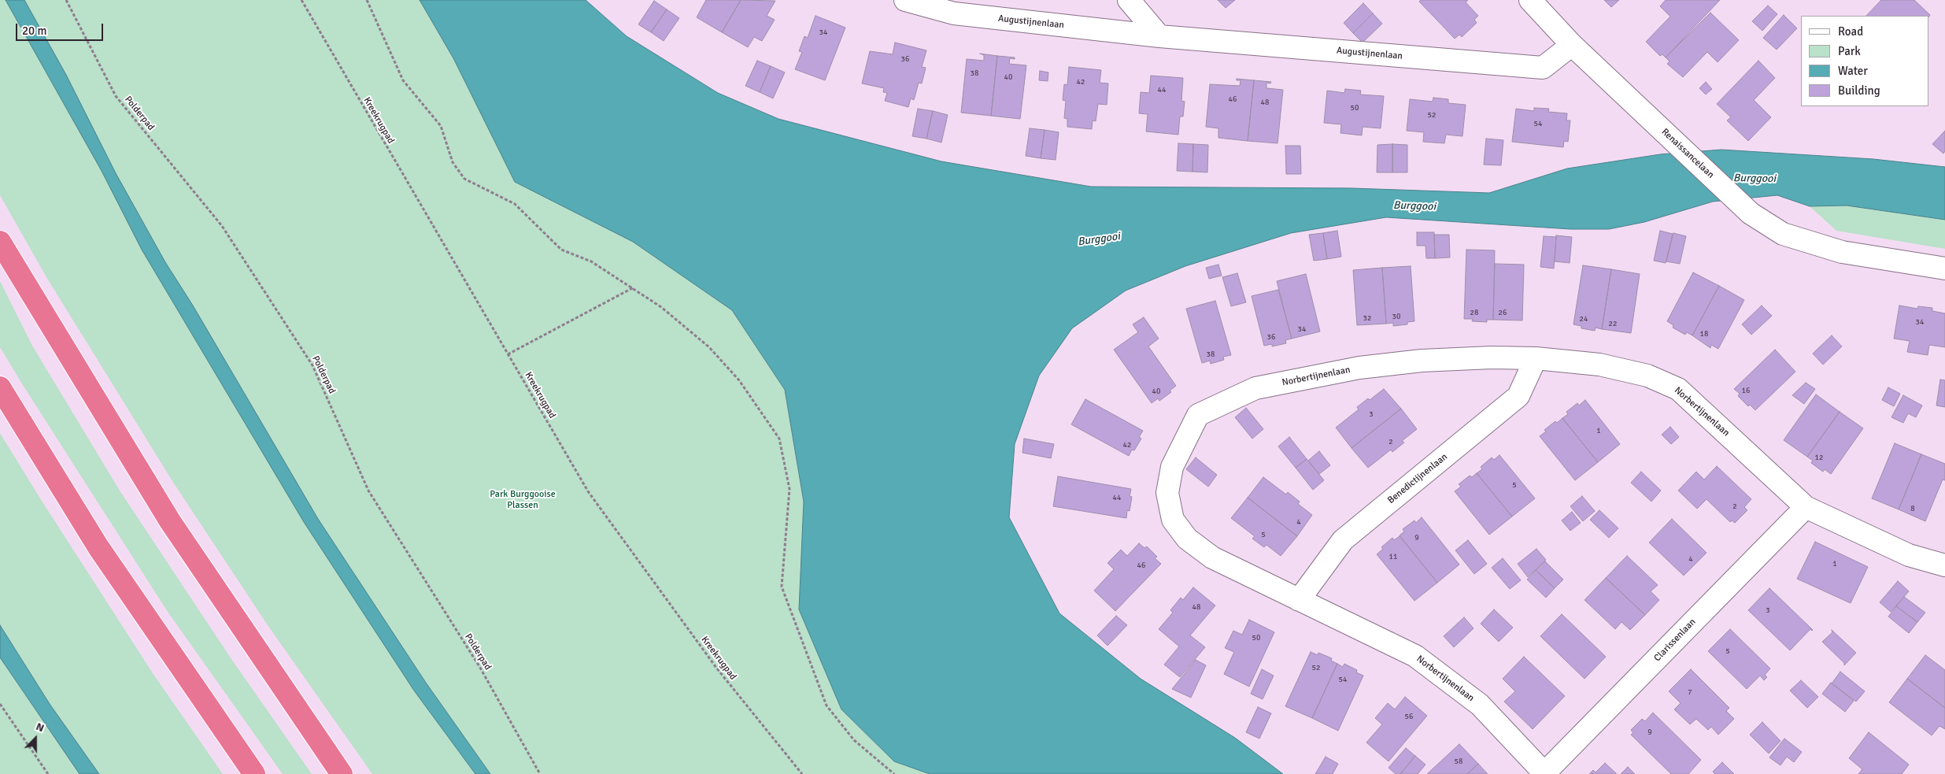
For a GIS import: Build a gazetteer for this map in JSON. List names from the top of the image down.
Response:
{
  "streets": {
    "street": [
      "Augustijnenlaan",
      "Renaissancelaan",
      "Norbertijnenlaan",
      "Benedictijnenlaan",
      "Clarissenlaan"
    ],
    "path": ["Polderpad", "Kreekrugpad"]
  },
  "crossings": [
    ["Augustijnenlaan", "Renaissancelaan"],
    ["Norbertijnenlaan", "Benedictijnenlaan"],
    ["Norbertijnenlaan", "Clarissenlaan"]
  ],
  "water": ["Burggooi"],
  "parks": ["Park Burggooise Plassen"],
  "house_numbers": [
    "34",
    "36",
    "38",
    "40",
    "42",
    "44",
    "46",
    "48",
    "50",
    "52",
    "54",
    "28",
    "26",
    "30",
    "32",
    "24",
    "34",
    "22",
    "34",
    "18",
    "36",
    "38",
    "16",
    "40",
    "3",
    "1",
    "2",
    "42",
    "12",
    "5",
    "44",
    "2",
    "8",
    "4",
    "5",
    "9",
    "11",
    "4",
    "1",
    "46",
    "48",
    "3",
    "50",
    "5",
    "52",
    "54",
    "7",
    "56",
    "9",
    "58"
  ],
  "legend": [
    "Road",
    "Park",
    "Water",
    "Building"
  ],
  "scale_bar": "20 m",
  "north": "top"
}
